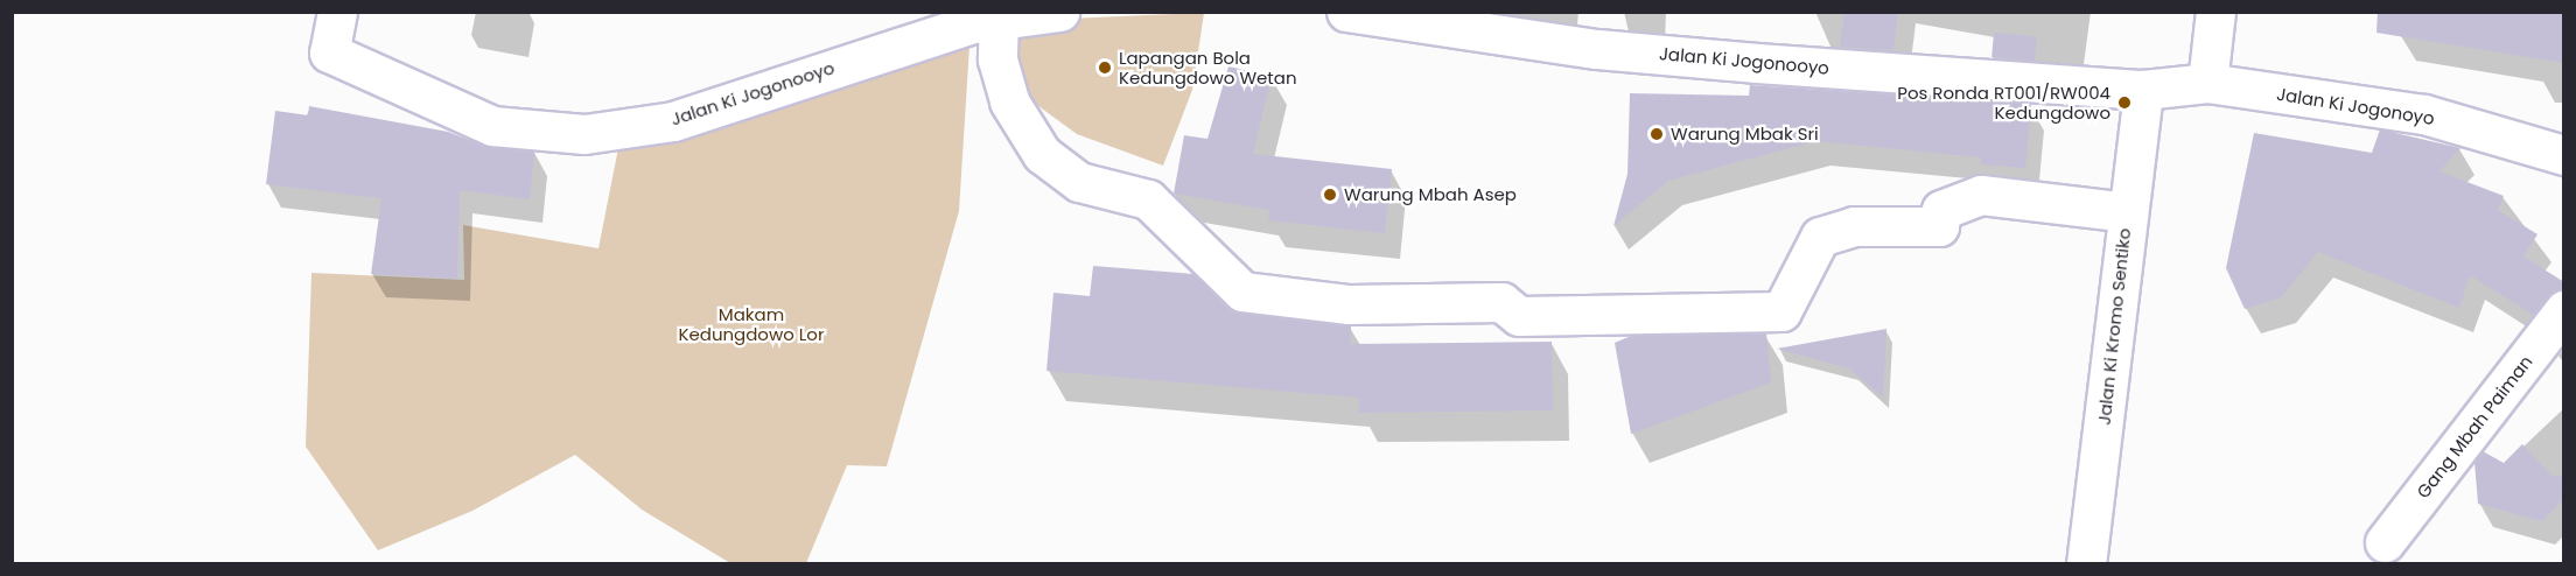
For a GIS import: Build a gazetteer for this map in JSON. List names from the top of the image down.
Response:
{
  "streets": {
    "street": [
      "Jalan Ki Jogonooyo",
      "Jalan Ki Jogonoyo",
      "Jalan Ki Kromo Sentiko",
      "Gang Mbah Paiman"
    ]
  },
  "crossings": [
    ["Jalan Ki Jogonooyo", "Jalan Ki Jogonoyo"],
    ["Jalan Ki Jogonooyo", "Jalan Ki Kromo Sentiko"],
    ["Jalan Ki Jogonoyo", "Jalan Ki Kromo Sentiko"]
  ],
  "parks": ["Makam Kedungdowo Lor"],
  "places": [
    "Lapangan Bola Kedungdowo Wetan",
    "Pos Ronda RT001/RW004 Kedungdowo",
    "Warung Mbak Sri",
    "Warung Mbah Asep"
  ]
}
